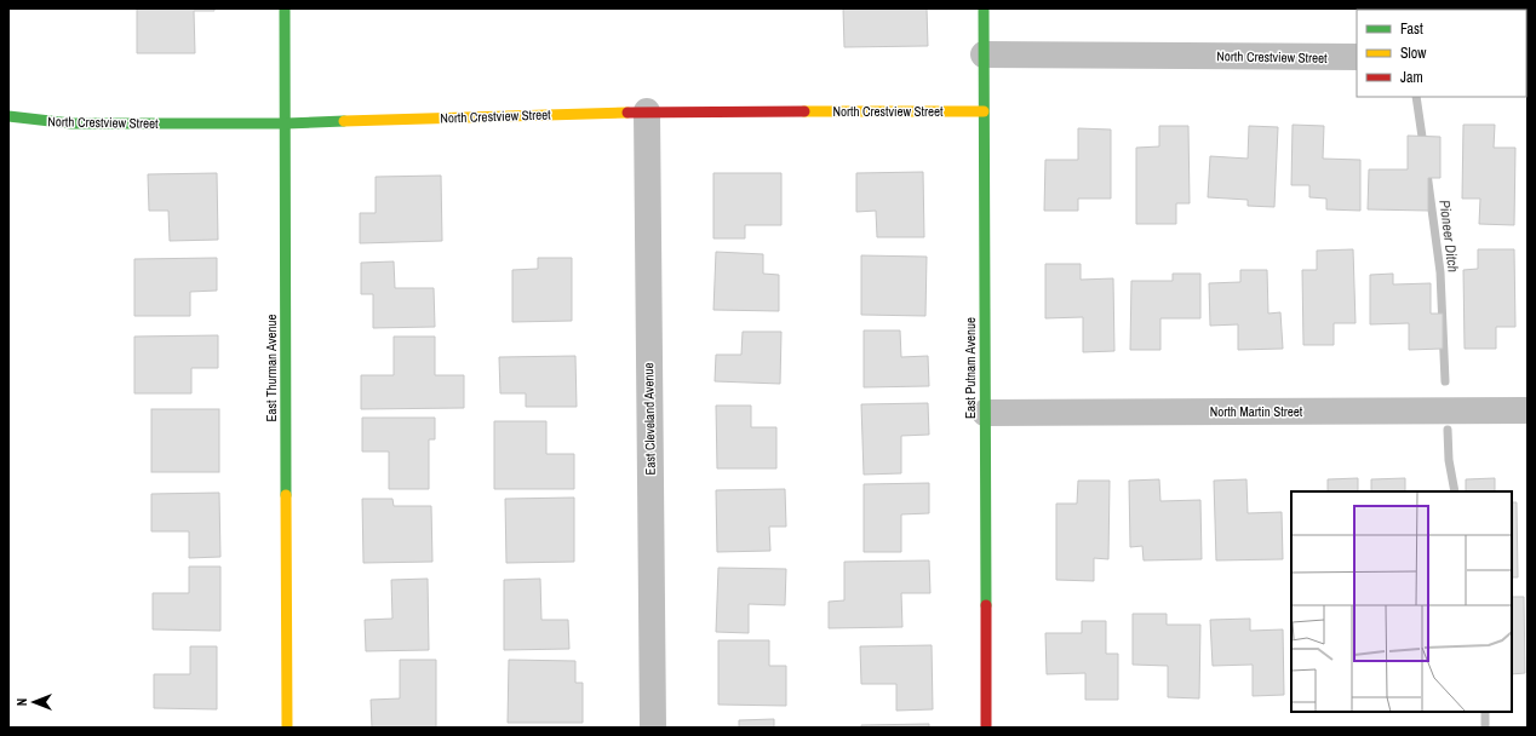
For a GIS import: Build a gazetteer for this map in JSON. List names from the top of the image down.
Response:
{
  "streets": {
    "street": [
      "North Crestview Street",
      "East Thurman Avenue",
      "East Putnam Avenue",
      "North Martin Street",
      "East Cleveland Avenue"
    ]
  },
  "crossings": [
    ["North Crestview Street", "East Thurman Avenue"],
    ["North Crestview Street", "East Putnam Avenue"],
    ["North Crestview Street", "East Cleveland Avenue"],
    ["East Putnam Avenue", "North Martin Street"]
  ],
  "water": ["Pioneer Ditch"],
  "legend": ["Fast", "Slow", "Jam"],
  "north": "left"
}
